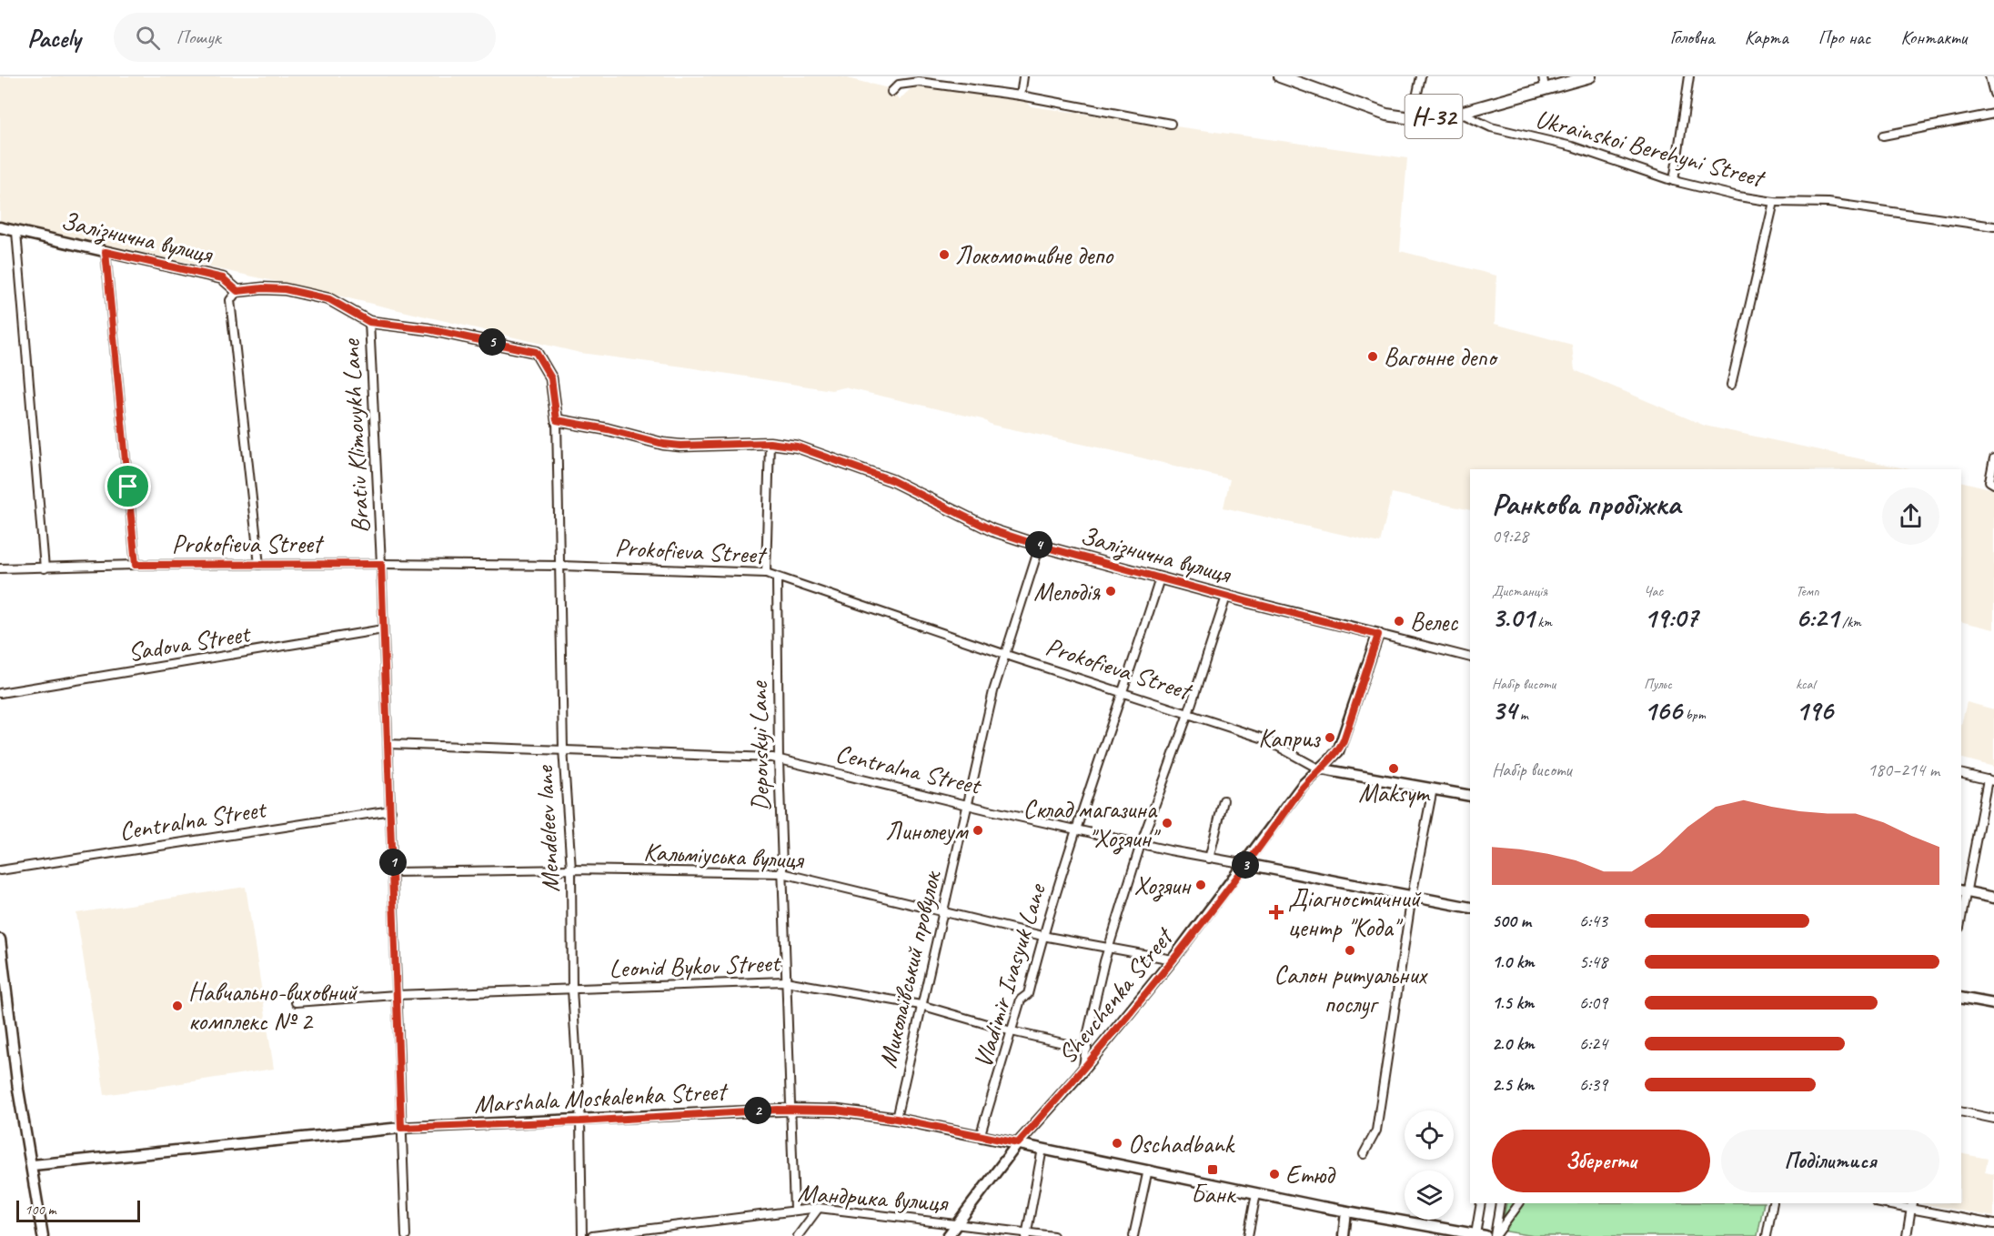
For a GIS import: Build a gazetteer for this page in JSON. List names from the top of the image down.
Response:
{
  "streets": {
    "main road": ["Н-32"],
    "street": [
      "Ukrainskoi Berehyni Street",
      "Залізнична вулиця",
      "Brativ Klimovykh Lane",
      "Prokofieva Street",
      "Sadova Street",
      "Depovskyi Lane",
      "Centralna Street",
      "Mendeleev lane",
      "Кальміуська вулиця",
      "Leonid Bykov Street",
      "Миколаївський провулок",
      "Vladimir Ivasyuk Lane",
      "Shevchenka Street",
      "Marshala Moskalenka Street",
      "Мандрика вулиця"
    ]
  },
  "crossings": [
    ["Н-32", "Ukrainskoi Berehyni Street"],
    ["Залізнична вулиця", "Brativ Klimovykh Lane"],
    ["Залізнична вулиця", "Mendeleev lane"],
    ["Залізнична вулиця", "Миколаївський провулок"],
    ["Залізнична вулиця", "Vladimir Ivasyuk Lane"],
    ["Залізнична вулиця", "Shevchenka Street"],
    ["Brativ Klimovykh Lane", "Prokofieva Street"],
    ["Brativ Klimovykh Lane", "Sadova Street"],
    ["Brativ Klimovykh Lane", "Centralna Street"],
    ["Brativ Klimovykh Lane", "Кальміуська вулиця"],
    ["Brativ Klimovykh Lane", "Leonid Bykov Street"],
    ["Brativ Klimovykh Lane", "Marshala Moskalenka Street"],
    ["Prokofieva Street", "Depovskyi Lane"],
    ["Prokofieva Street", "Mendeleev lane"],
    ["Prokofieva Street", "Миколаївський провулок"],
    ["Prokofieva Street", "Vladimir Ivasyuk Lane"],
    ["Prokofieva Street", "Shevchenka Street"],
    ["Depovskyi Lane", "Centralna Street"],
    ["Depovskyi Lane", "Кальміуська вулиця"],
    ["Depovskyi Lane", "Leonid Bykov Street"],
    ["Depovskyi Lane", "Marshala Moskalenka Street"],
    ["Depovskyi Lane", "Мандрика вулиця"],
    ["Centralna Street", "Mendeleev lane"],
    ["Centralna Street", "Миколаївський провулок"],
    ["Centralna Street", "Vladimir Ivasyuk Lane"],
    ["Centralna Street", "Shevchenka Street"],
    ["Mendeleev lane", "Кальміуська вулиця"],
    ["Mendeleev lane", "Leonid Bykov Street"],
    ["Mendeleev lane", "Marshala Moskalenka Street"],
    ["Кальміуська вулиця", "Миколаївський провулок"],
    ["Кальміуська вулиця", "Vladimir Ivasyuk Lane"],
    ["Кальміуська вулиця", "Shevchenka Street"],
    ["Leonid Bykov Street", "Миколаївський провулок"],
    ["Leonid Bykov Street", "Vladimir Ivasyuk Lane"],
    ["Миколаївський провулок", "Marshala Moskalenka Street"],
    ["Vladimir Ivasyuk Lane", "Marshala Moskalenka Street"],
    ["Shevchenka Street", "Marshala Moskalenka Street"],
    ["Shevchenka Street", "Мандрика вулиця"]
  ],
  "places": {
    "other": [
      "Локомотивне депо",
      "Вагонне депо",
      "Мелодія",
      "Велес",
      "Каприз",
      "Maksym",
      "Склад магазина \"Хозяин\"",
      "Линолеум",
      "Хозяин",
      "Салон ритуальних послуг",
      "Навчально-виховний комплекс № 2",
      "Oschadbank",
      "Етюд"
    ],
    "health": ["Діагностичний центр \"Кода\""],
    "transit": ["Банк"]
  },
  "scale_bar": "100 m",
  "page": {
    "header": "Pacely",
    "search": "Пошук",
    "nav": [
      "Головна",
      "Карта",
      "Про нас",
      "Контакти"
    ],
    "pins": [
      "5",
      "4",
      "1",
      "3",
      "2"
    ],
    "heading": ["Ранкова пробіжка", "09:28"],
    "stats": [
      ["Дистанція", "3.01 km"],
      ["Час", "19:07"],
      ["Темп", "6:21 /km"],
      ["Набір висоти", "34 m"],
      ["Пульс", "166 bpm"],
      ["kcal", "196"]
    ],
    "chart": ["Набір висоти", "180–214 m"],
    "list": [
      {
        "name": "500 m",
        "note": "6:43"
      },
      {
        "name": "1.0 km",
        "note": "5:48"
      },
      {
        "name": "1.5 km",
        "note": "6:09"
      },
      {
        "name": "2.0 km",
        "note": "6:24"
      },
      {
        "name": "2.5 km",
        "note": "6:39"
      }
    ],
    "buttons": ["Зберегти", "Поділитися"],
    "scale": "100 m"
  }
}
